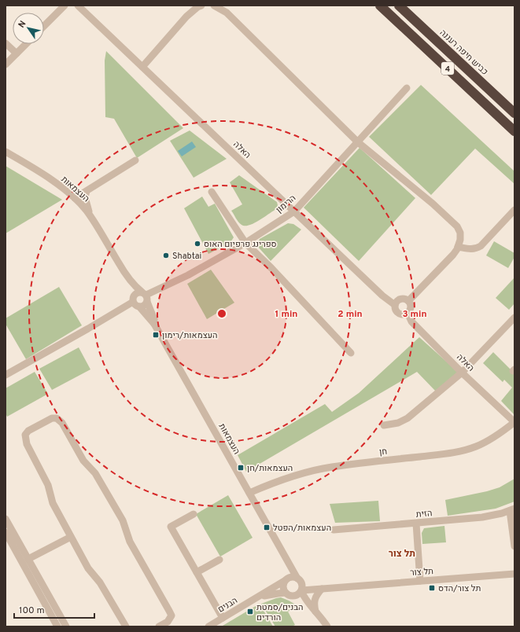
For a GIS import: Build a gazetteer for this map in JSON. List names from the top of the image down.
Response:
{
  "streets": {
    "highway": ["כביש חיפה רעננה", "4"],
    "street": [
      "האלה",
      "העצמאות",
      "הרימון",
      "חן",
      "הזית",
      "תל צור",
      "הבנים"
    ]
  },
  "crossings": [
    ["האלה", "הרימון"],
    ["האלה", "חן"],
    ["העצמאות", "הרימון"],
    ["העצמאות", "חן"],
    ["העצמאות", "תל צור"],
    ["העצמאות", "הבנים"],
    ["תל צור", "הבנים"]
  ],
  "districts": ["תל צור"],
  "places": {
    "other": ["ספרינג פרפיום האוס", "Shabtai"],
    "transit": [
      "העצמאות/רימון",
      "העצמאות/חן",
      "העצמאות/הפטל",
      "תל צור/הדס",
      "הבנים/סמטת הורדים"
    ]
  },
  "scale_bar": "100 m",
  "north": "top left",
  "rings": ["1 min", "2 min", "3 min"]
}
